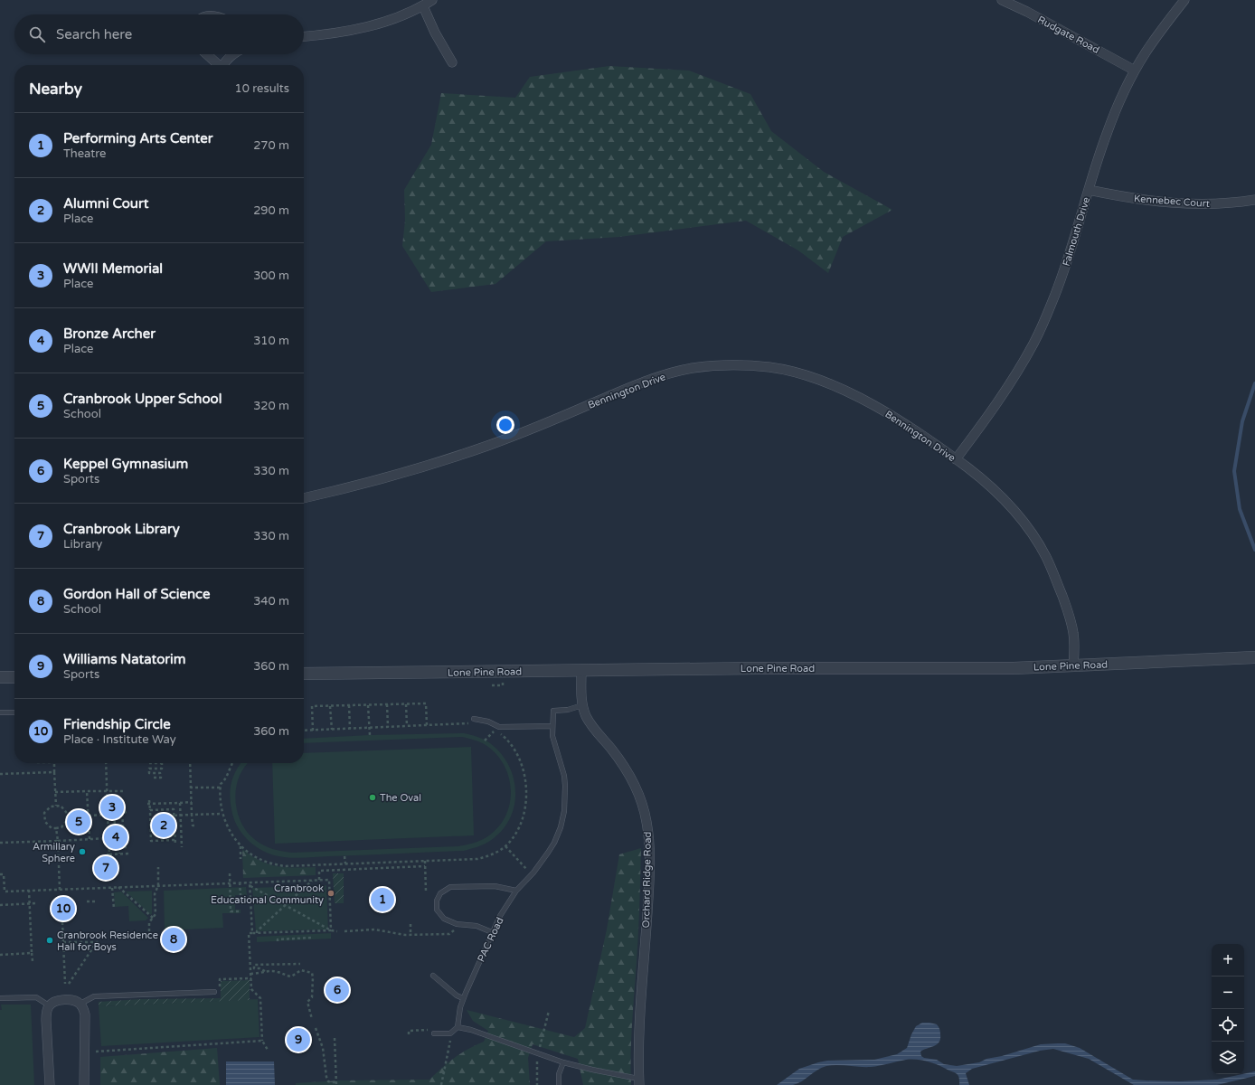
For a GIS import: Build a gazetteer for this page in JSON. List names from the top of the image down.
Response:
{
  "streets": {
    "street": [
      "Rudgate Road",
      "Kennebec Court",
      "Falmouth Drive",
      "Bennington Drive",
      "Lone Pine Road",
      "Orchard Ridge Road"
    ],
    "lane": ["PAC Road"]
  },
  "crossings": [
    ["Rudgate Road", "Falmouth Drive"],
    ["Kennebec Court", "Falmouth Drive"],
    ["Falmouth Drive", "Bennington Drive"],
    ["Bennington Drive", "Lone Pine Road"],
    ["Lone Pine Road", "Orchard Ridge Road"],
    ["Orchard Ridge Road", "PAC Road"]
  ],
  "places": [
    "The Oval",
    "Armillary Sphere",
    "Cranbrook Educational Community",
    "Cranbrook Residence Hall for Boys"
  ],
  "page": {
    "search": "Search here",
    "heading": ["Nearby", "10 results"],
    "list": [
      {
        "mark": "1",
        "name": "Performing Arts Center",
        "note": "Theatre",
        "value": "270 m"
      },
      {
        "mark": "2",
        "name": "Alumni Court",
        "note": "Place",
        "value": "290 m"
      },
      {
        "mark": "3",
        "name": "WWII Memorial",
        "note": "Place",
        "value": "300 m"
      },
      {
        "mark": "4",
        "name": "Bronze Archer",
        "note": "Place",
        "value": "310 m"
      },
      {
        "mark": "5",
        "name": "Cranbrook Upper School",
        "note": "School",
        "value": "320 m"
      },
      {
        "mark": "6",
        "name": "Keppel Gymnasium",
        "note": "Sports",
        "value": "330 m"
      },
      {
        "mark": "7",
        "name": "Cranbrook Library",
        "note": "Library",
        "value": "330 m"
      },
      {
        "mark": "8",
        "name": "Gordon Hall of Science",
        "note": "School",
        "value": "340 m"
      },
      {
        "mark": "9",
        "name": "Williams Natatorim",
        "note": "Sports",
        "value": "360 m"
      },
      {
        "mark": "10",
        "name": "Friendship Circle",
        "note": "Place · Institute Way",
        "value": "360 m"
      }
    ],
    "pins": [
      "3",
      "5",
      "2",
      "4",
      "7",
      "1",
      "10",
      "8",
      "6",
      "9"
    ],
    "map_buttons": ["+", "−"]
  }
}
